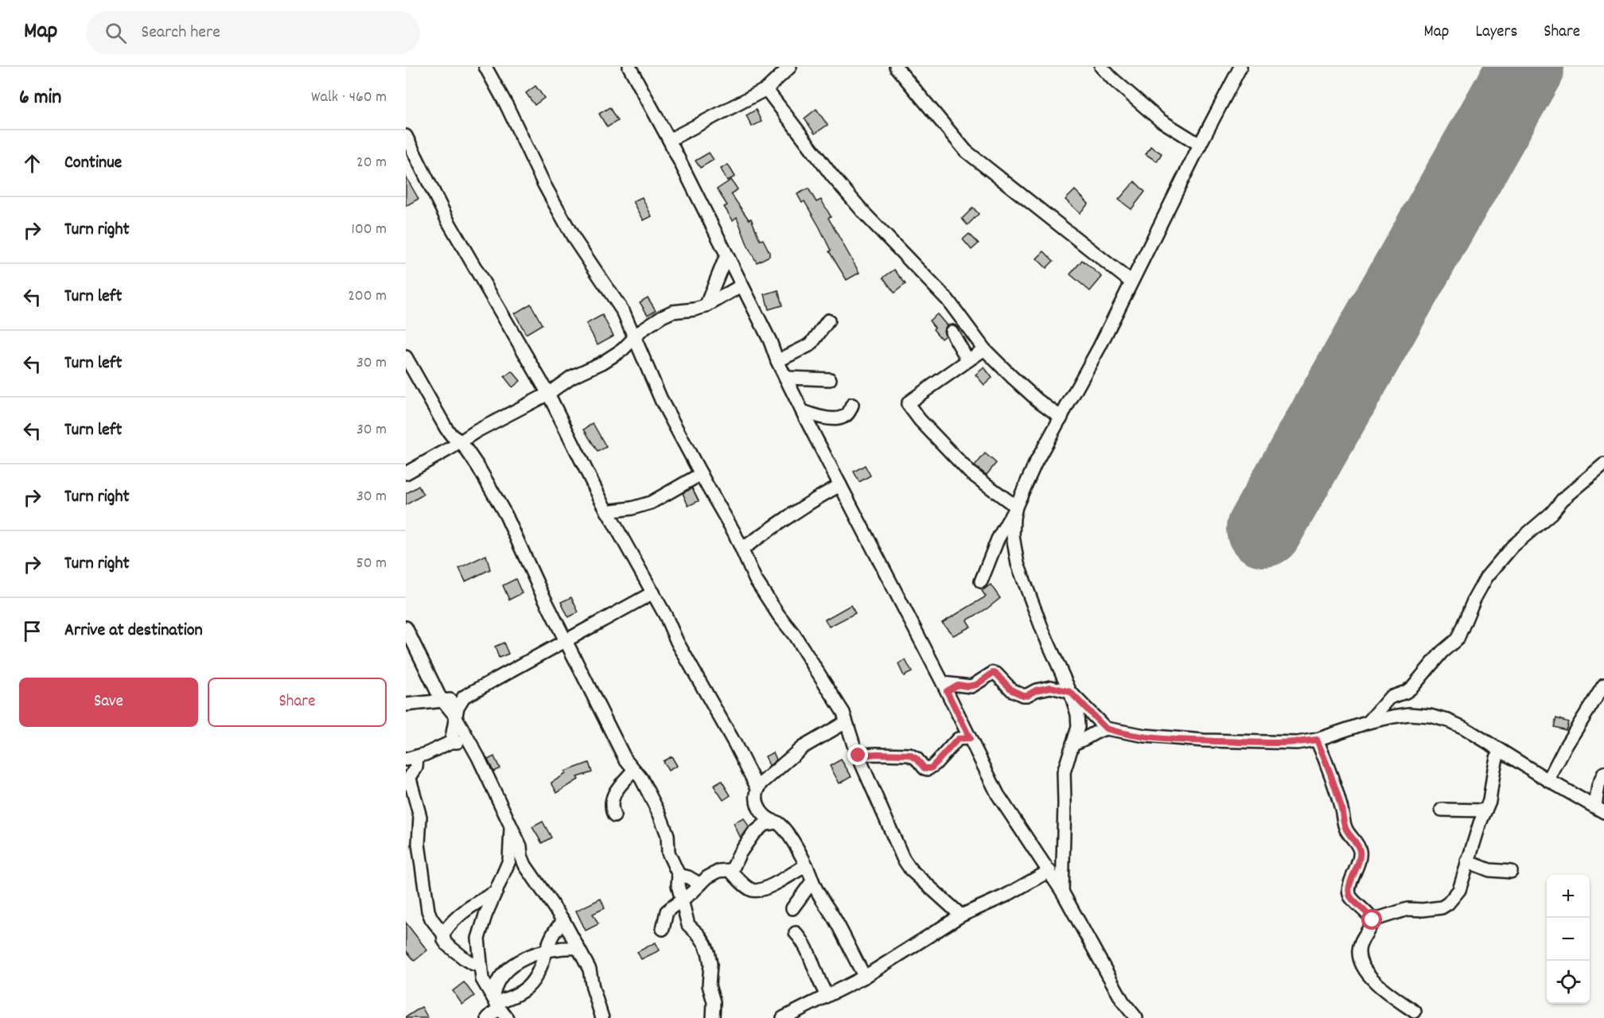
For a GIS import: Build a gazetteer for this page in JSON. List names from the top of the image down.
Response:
{
  "page": {
    "header": "Map",
    "search": "Search here",
    "nav": ["Map", "Layers", "Share"],
    "heading": ["6 min", "Walk · 460 m"],
    "list": [
      ["Continue", "20 m"],
      ["Turn right", "100 m"],
      ["Turn left", "200 m"],
      ["Turn left", "30 m"],
      ["Turn left", "30 m"],
      ["Turn right", "30 m"],
      ["Turn right", "50 m"],
      "Arrive at destination"
    ],
    "buttons": ["Save", "Share"],
    "map_buttons": ["+", "−"]
  }
}
